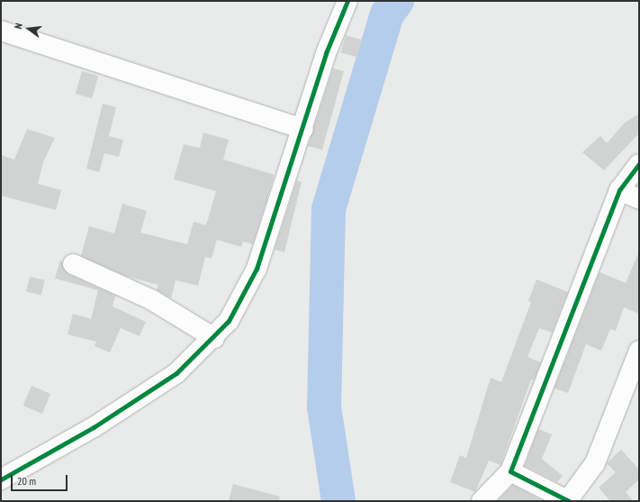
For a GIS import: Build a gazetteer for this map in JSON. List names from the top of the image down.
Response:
{
  "scale_bar": "20 m",
  "north": "left"
}
